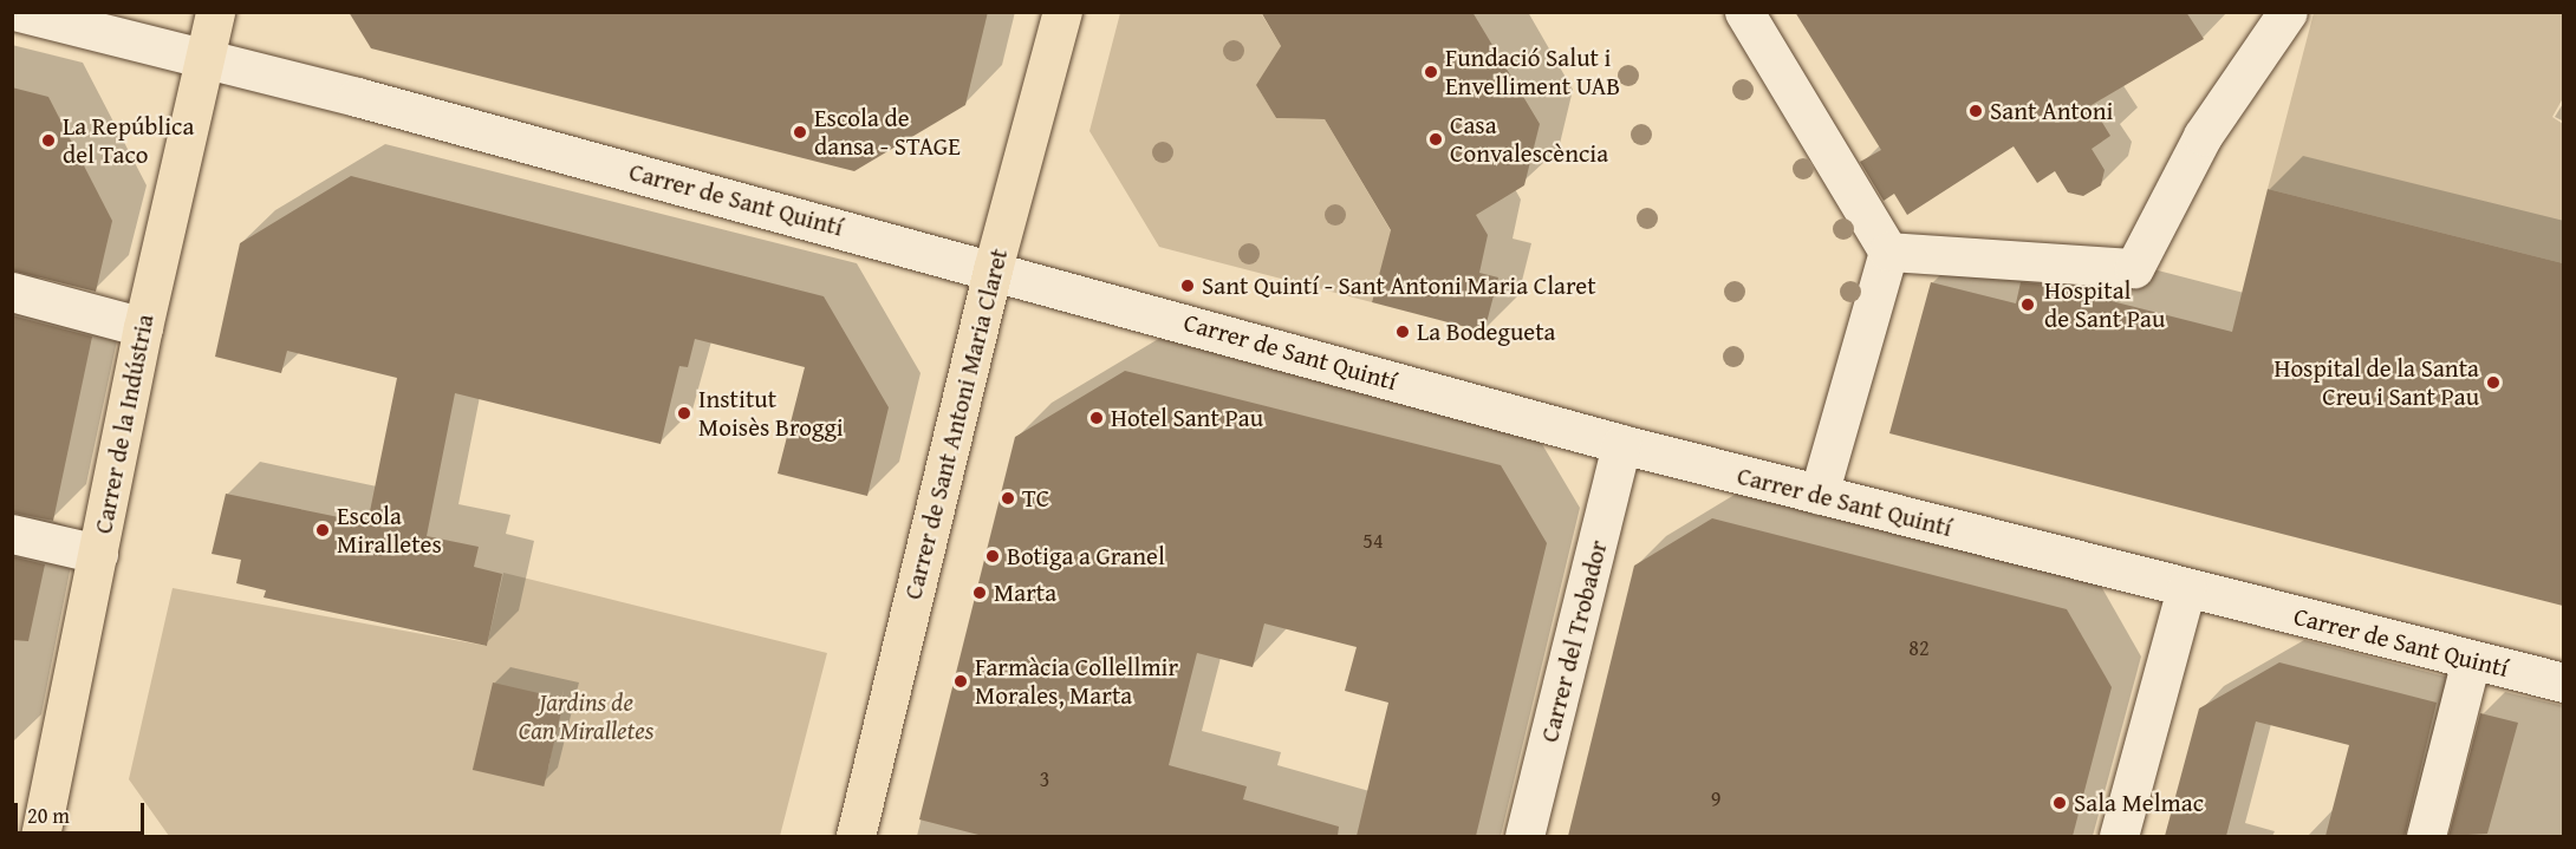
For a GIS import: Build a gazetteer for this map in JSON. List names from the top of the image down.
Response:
{
  "streets": {
    "main road": ["Carrer de la Indústria", "Carrer de Sant Antoni Maria Claret"],
    "street": ["Carrer de Sant Quintí", "Carrer del Trobador"]
  },
  "crossings": [
    ["Carrer de Sant Quintí", "Carrer de la Indústria"],
    ["Carrer de Sant Quintí", "Carrer de Sant Antoni Maria Claret"],
    ["Carrer de Sant Quintí", "Carrer del Trobador"]
  ],
  "parks": ["Jardins de Can Miralletes"],
  "places": [
    "Fundació Salut i Envelliment UAB",
    "Sant Antoni",
    "Escola de dansa - STAGE",
    "Casa Convalescència",
    "La República del Taco",
    "Sant Quintí - Sant Antoni Maria Claret",
    "Hospital de Sant Pau",
    "La Bodegueta",
    "Hospital de la Santa Creu i Sant Pau",
    "Institut Moisès Broggi",
    "Hotel Sant Pau",
    "TC",
    "Escola Miralletes",
    "Botiga a Granel",
    "Marta",
    "Farmàcia Collellmir Morales, Marta",
    "Sala Melmac"
  ],
  "house_numbers": [
    "54",
    "82",
    "3",
    "9"
  ],
  "scale_bar": "20 m"
}
